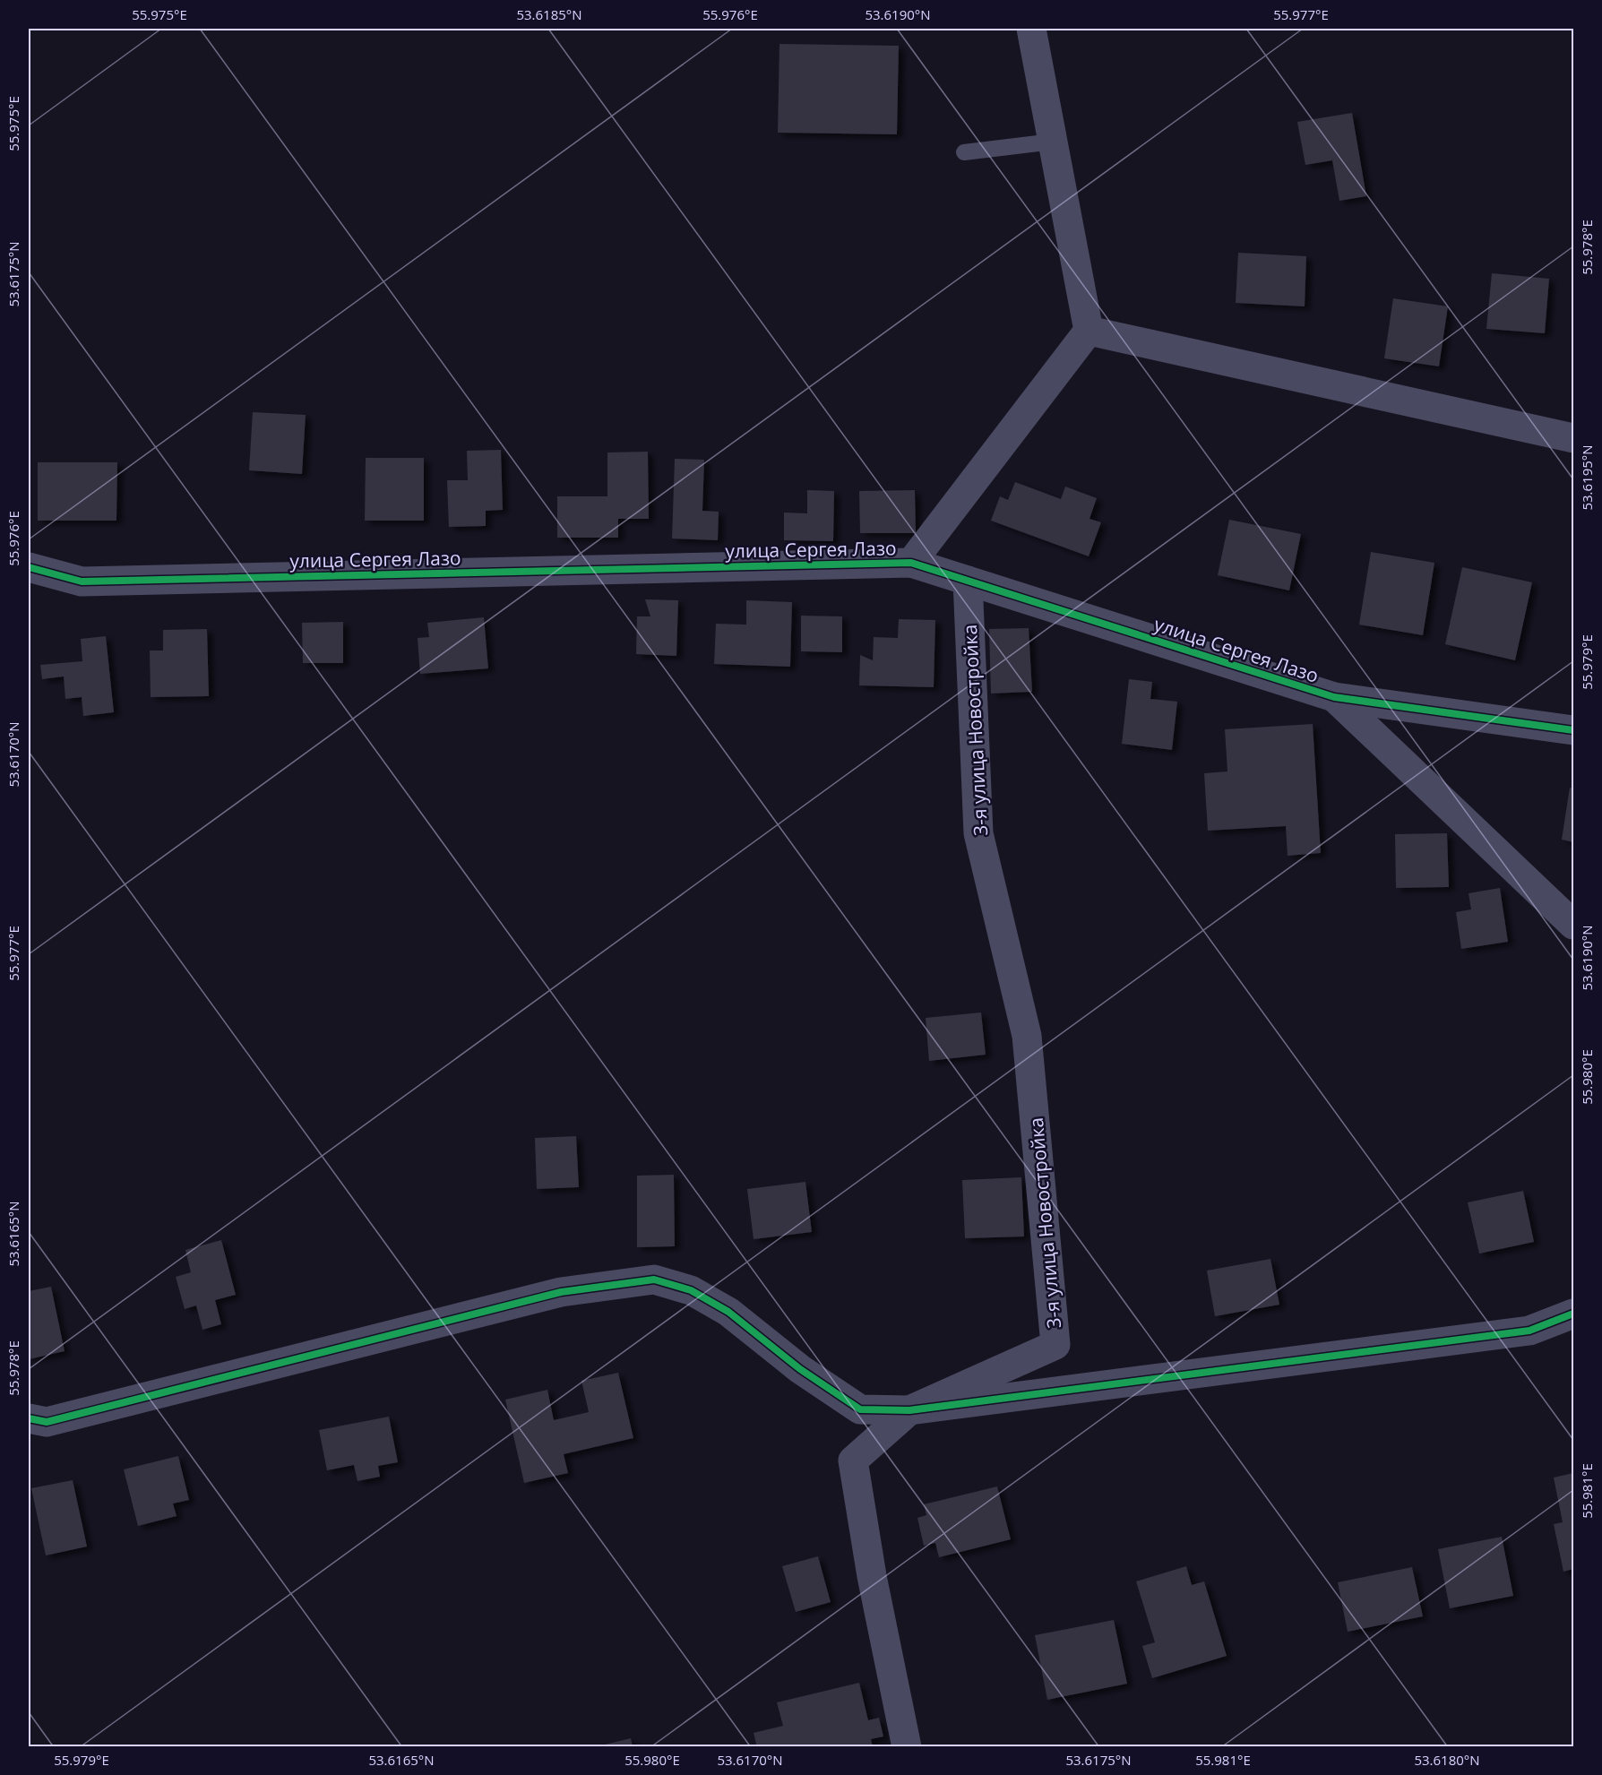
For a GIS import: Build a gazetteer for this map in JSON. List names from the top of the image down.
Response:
{
  "streets": {
    "street": ["улица Сергея Лазо", "3-я улица Новостройка"]
  },
  "crossings": [
    ["улица Сергея Лазо", "3-я улица Новостройка"]
  ],
  "coordinates": [
    "55.975°E",
    "53.6185°N",
    "55.976°E",
    "53.6190°N",
    "55.977°E",
    "55.978°E",
    "53.6175°N",
    "53.6195°N",
    "55.979°E",
    "53.6170°N",
    "55.980°E",
    "53.6165°N",
    "55.981°E",
    "53.6180°N"
  ]
}
